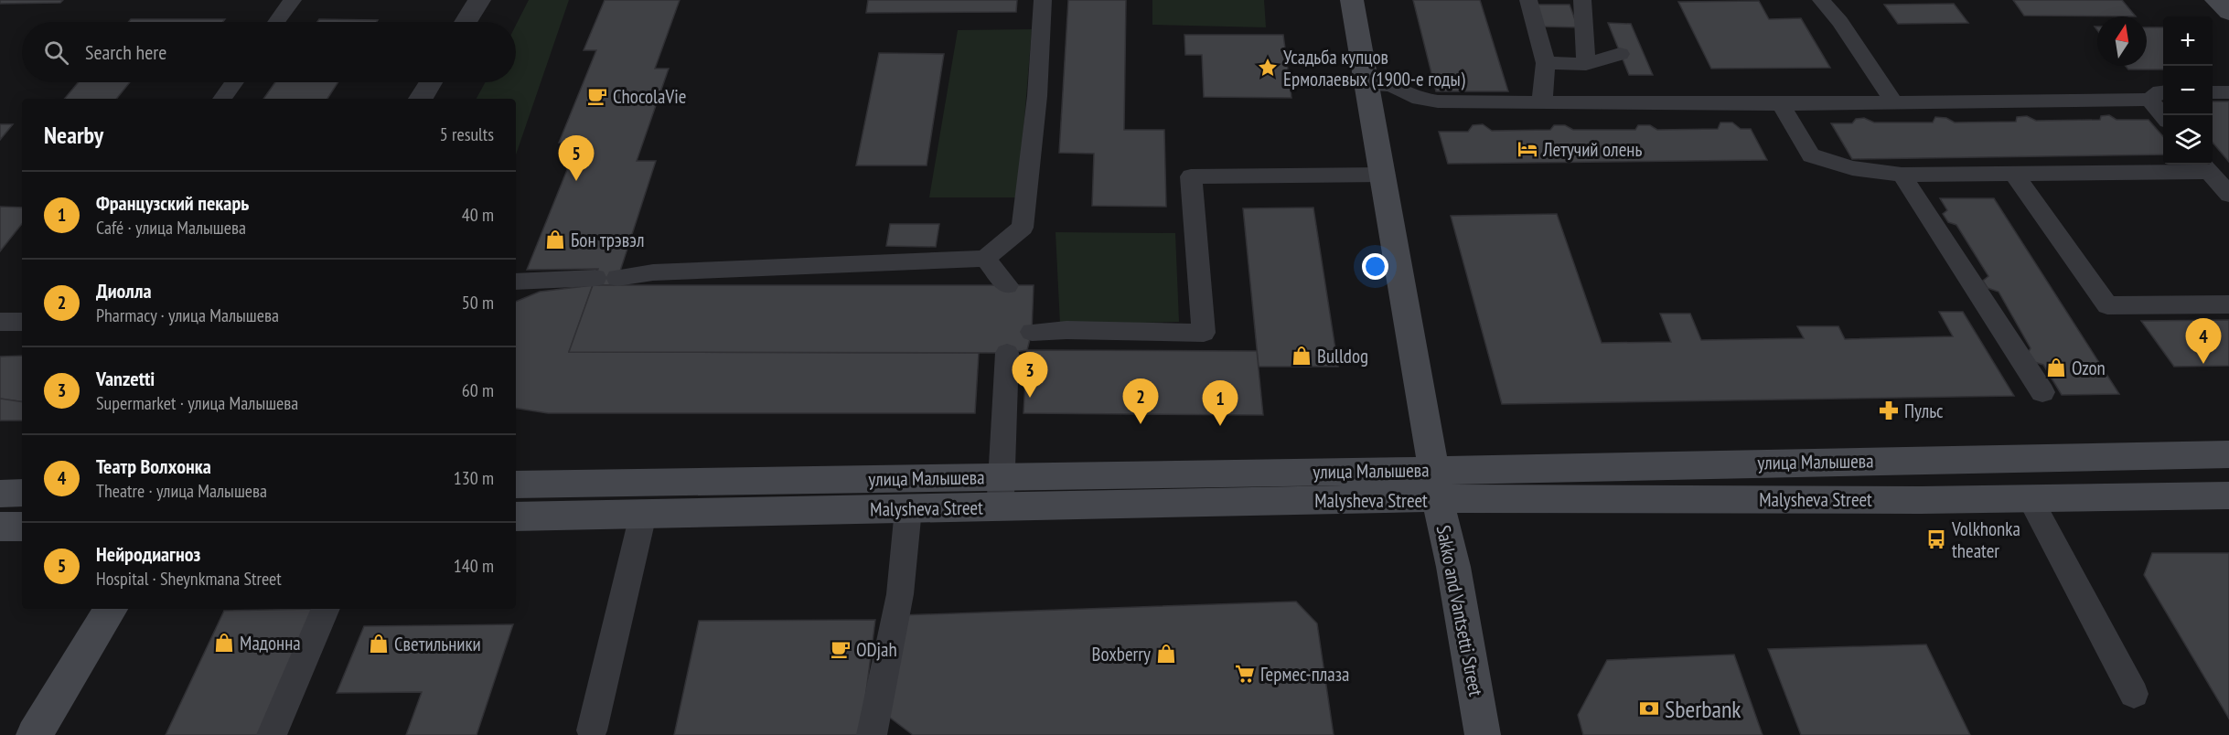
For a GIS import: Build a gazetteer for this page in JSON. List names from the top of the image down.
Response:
{
  "streets": {
    "main road": ["улица Малышева", "Malysheva Street", "Sakko and Vantsetti Street"]
  },
  "crossings": [
    ["улица Малышева", "Malysheva Street"],
    ["улица Малышева", "Sakko and Vantsetti Street"],
    ["Malysheva Street", "Sakko and Vantsetti Street"]
  ],
  "places": {
    "place": ["Усадьба купцов Ермолаевых (1900-е годы)"],
    "cafe": ["ChocolaVie", "ODjah"],
    "hotel": ["Летучий олень"],
    "shop": [
      "Бон трэвэл",
      "Bulldog",
      "Ozon",
      "Мадонна",
      "Светильники",
      "Boxberry"
    ],
    "pharmacy": ["Пульс"],
    "bus stop": ["Volkhonka theater"],
    "supermarket": ["Гермес-плаза"],
    "bank": ["Sberbank"]
  },
  "north": "top",
  "page": {
    "map_buttons": ["+", "−"],
    "search": "Search here",
    "heading": ["Nearby", "5 results"],
    "pins": [
      "5",
      "4",
      "3",
      "2",
      "1"
    ],
    "list": [
      {
        "mark": "1",
        "name": "Французский пекарь",
        "note": "Café · улица Малышева",
        "value": "40 m"
      },
      {
        "mark": "2",
        "name": "Диолла",
        "note": "Pharmacy · улица Малышева",
        "value": "50 m"
      },
      {
        "mark": "3",
        "name": "Vanzetti",
        "note": "Supermarket · улица Малышева",
        "value": "60 m"
      },
      {
        "mark": "4",
        "name": "Театр Волхонка",
        "note": "Theatre · улица Малышева",
        "value": "130 m"
      },
      {
        "mark": "5",
        "name": "Нейродиагноз",
        "note": "Hospital · Sheynkmana Street",
        "value": "140 m"
      }
    ]
  }
}
